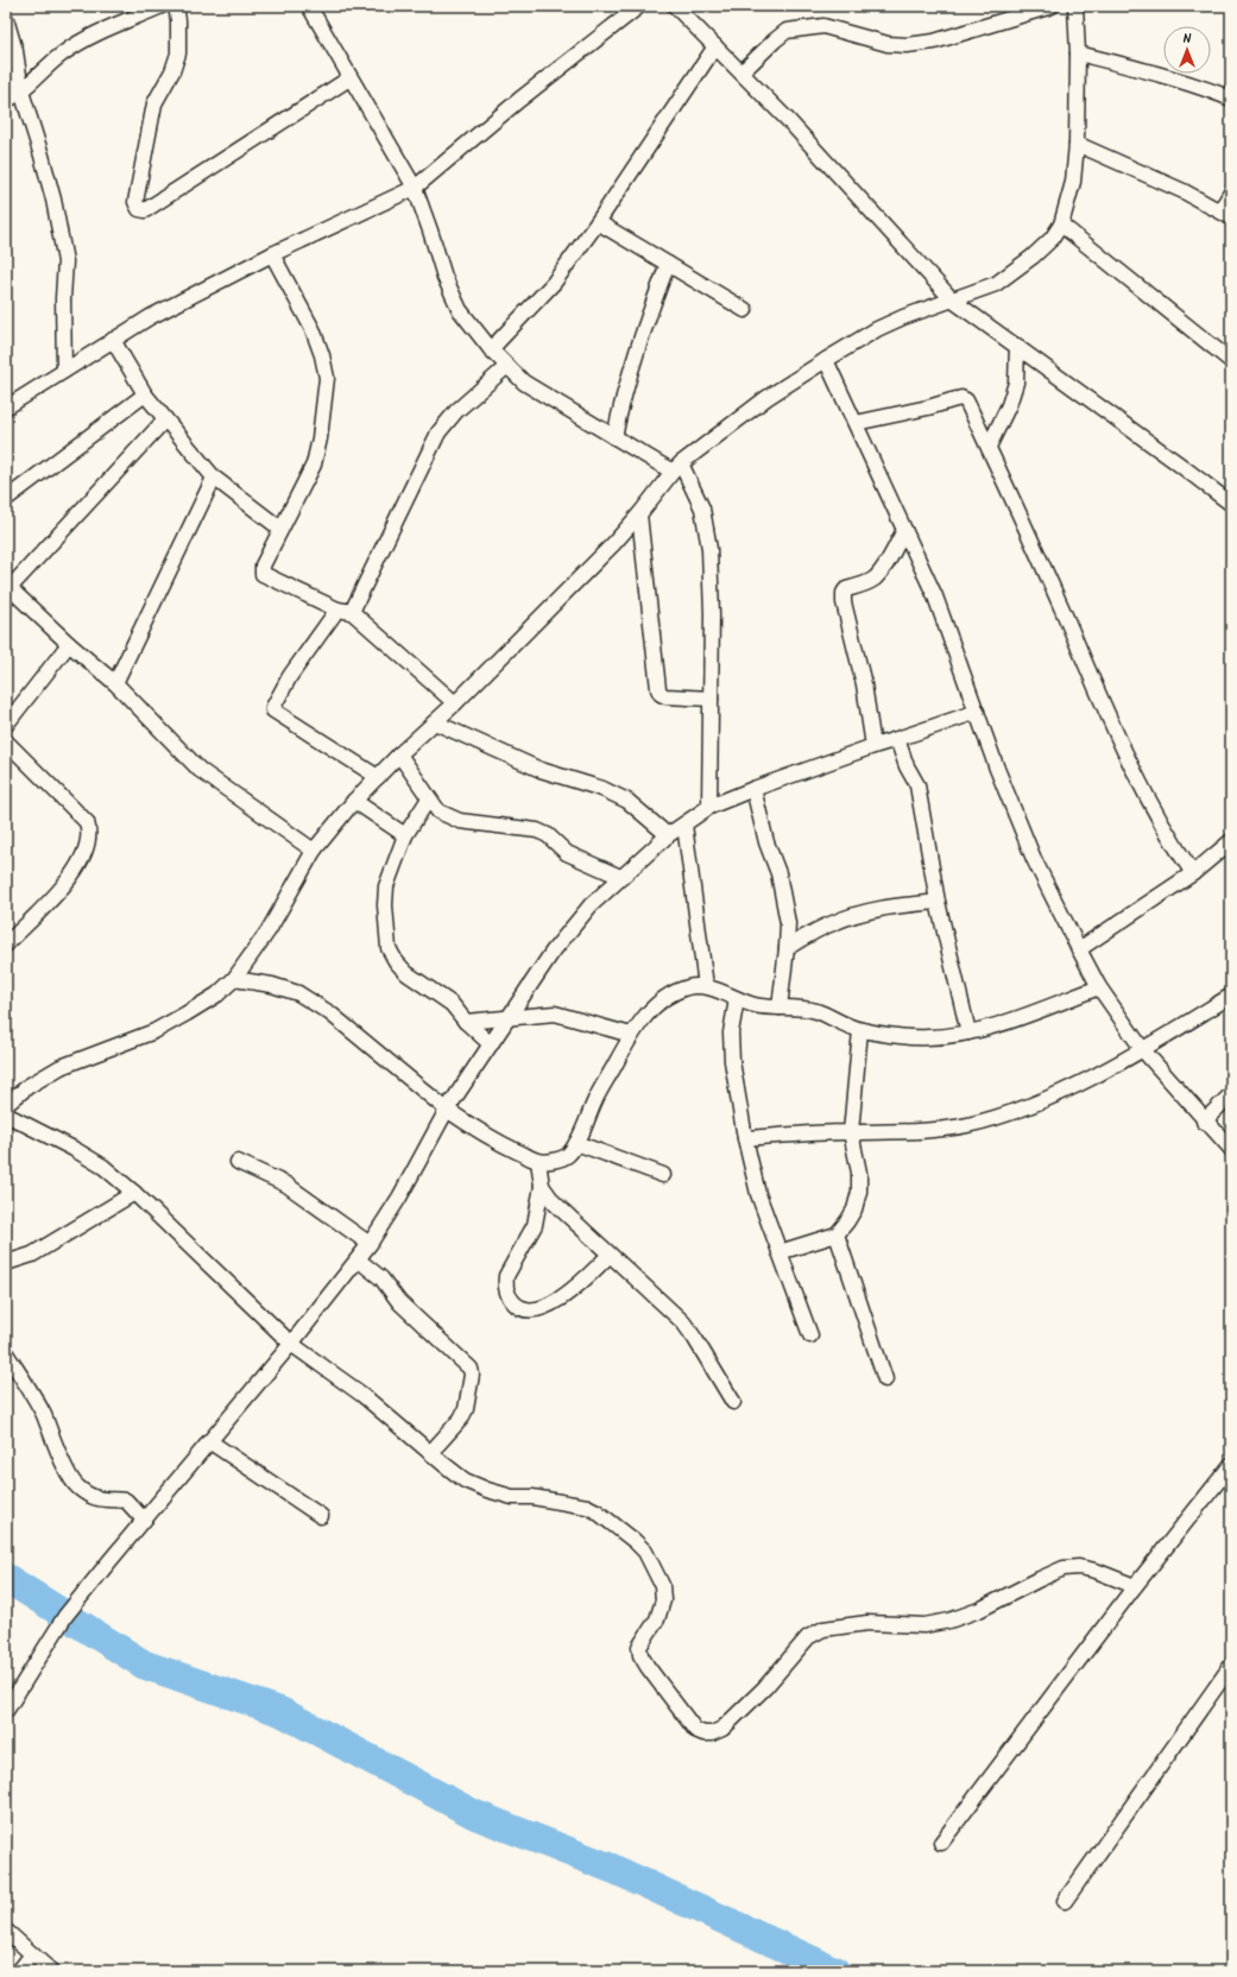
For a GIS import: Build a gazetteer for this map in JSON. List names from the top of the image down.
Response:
{
  "north": "top"
}
